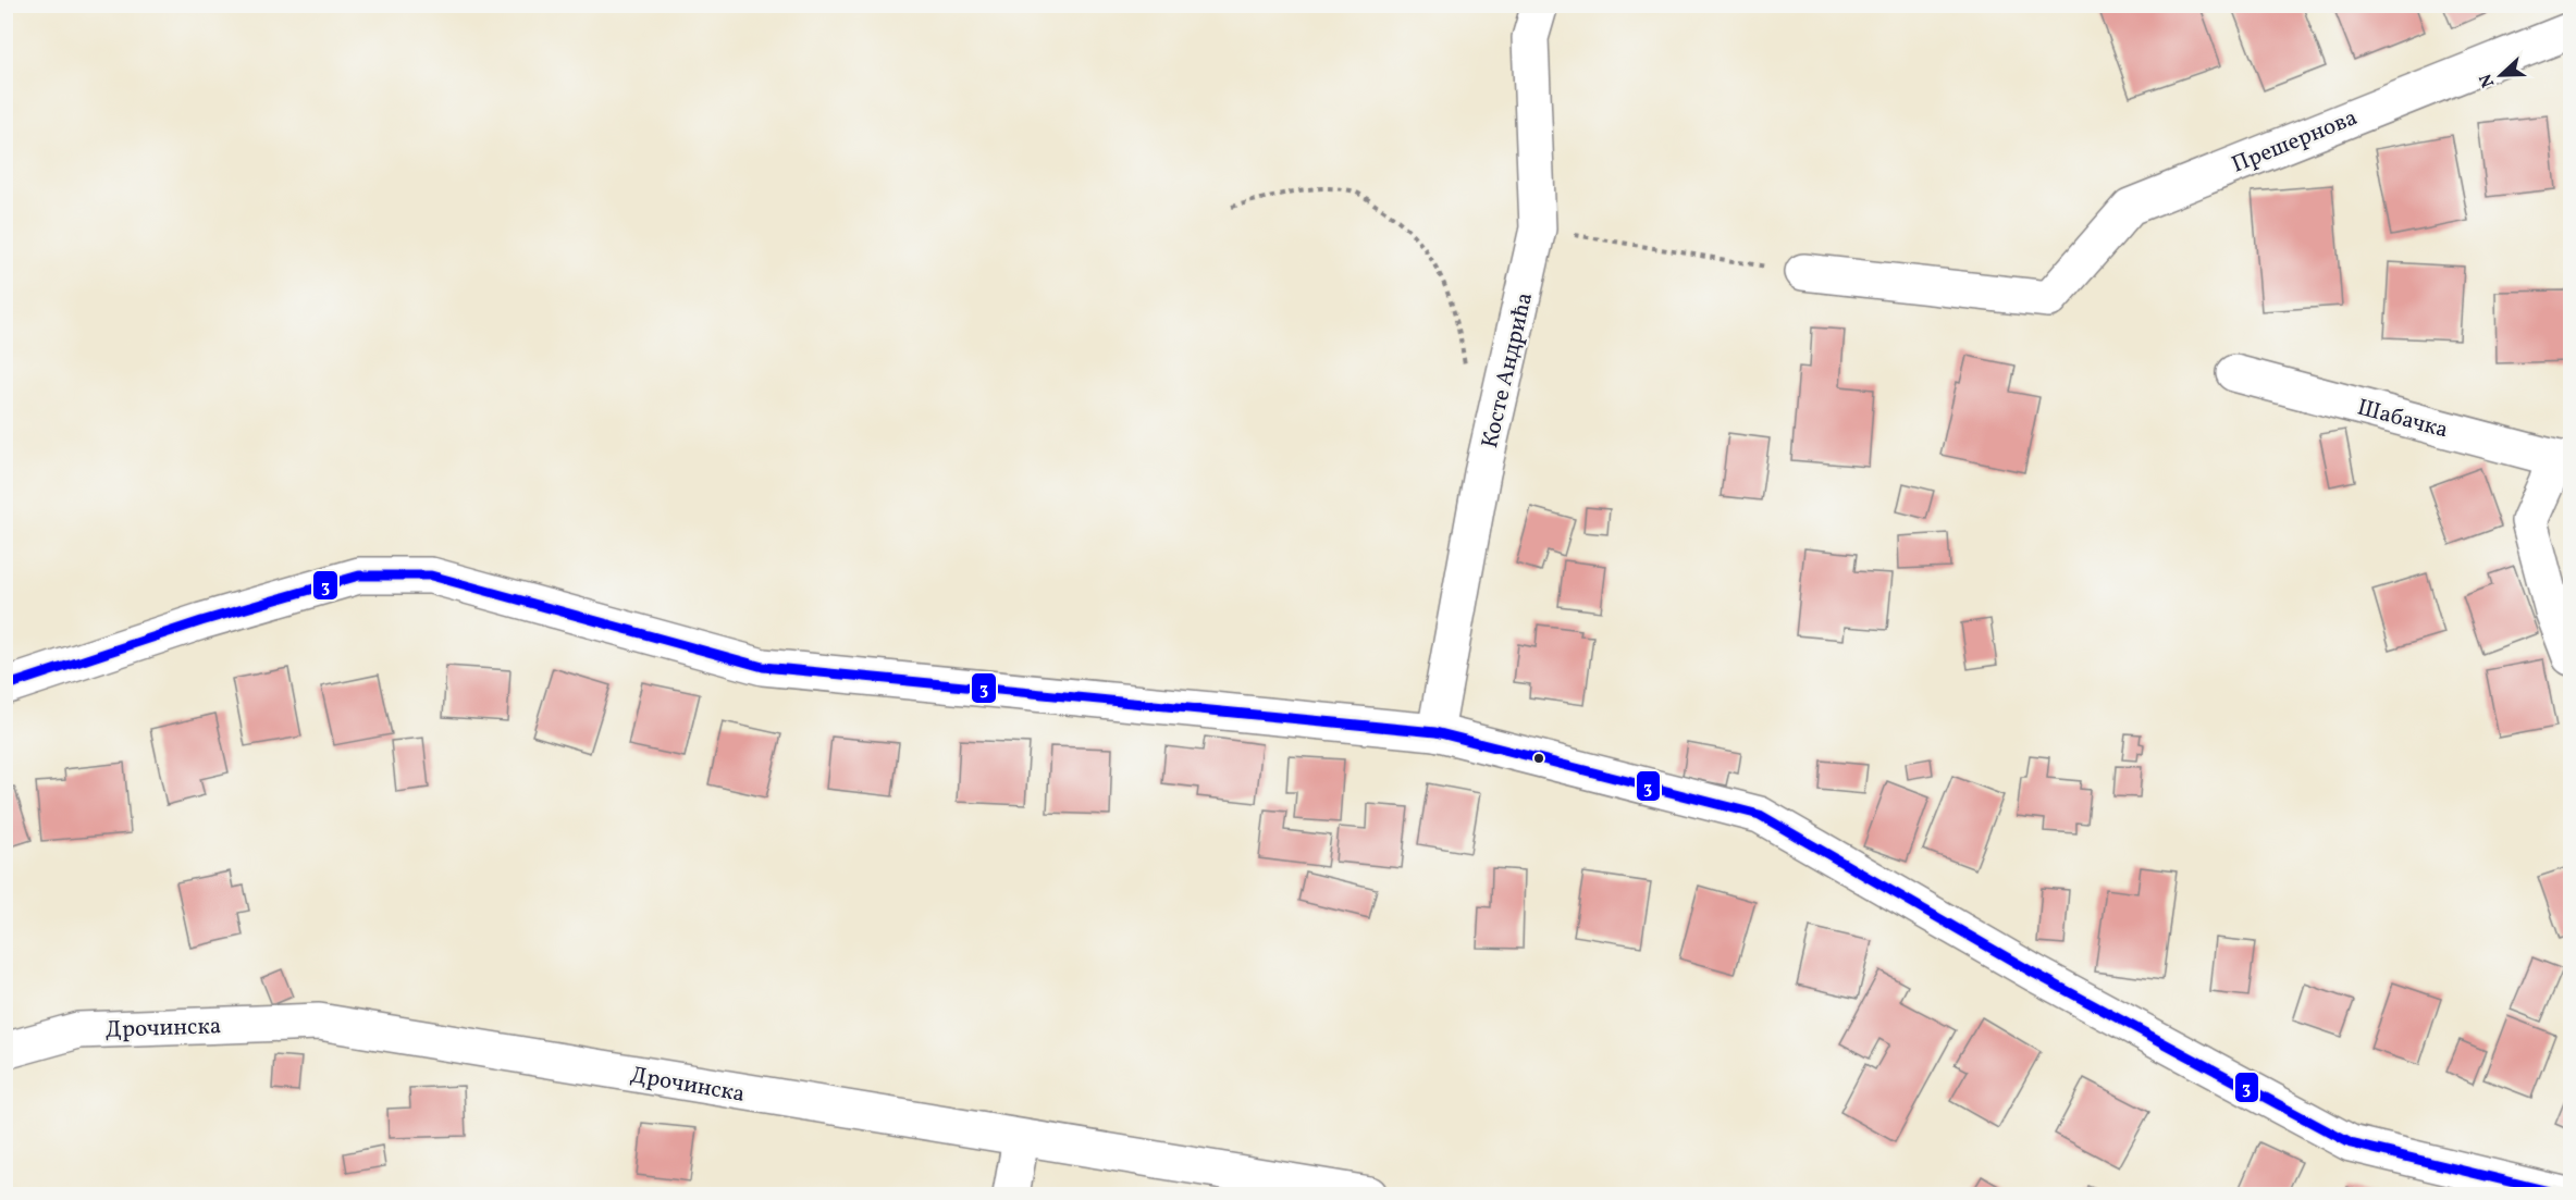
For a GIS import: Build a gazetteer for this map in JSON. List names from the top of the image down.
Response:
{
  "streets": {
    "street": [
      "Прешернова",
      "Косте Андрића",
      "Шабачка",
      "Дрочинска"
    ]
  },
  "lines": ["transit line 3"],
  "north": "left"
}
